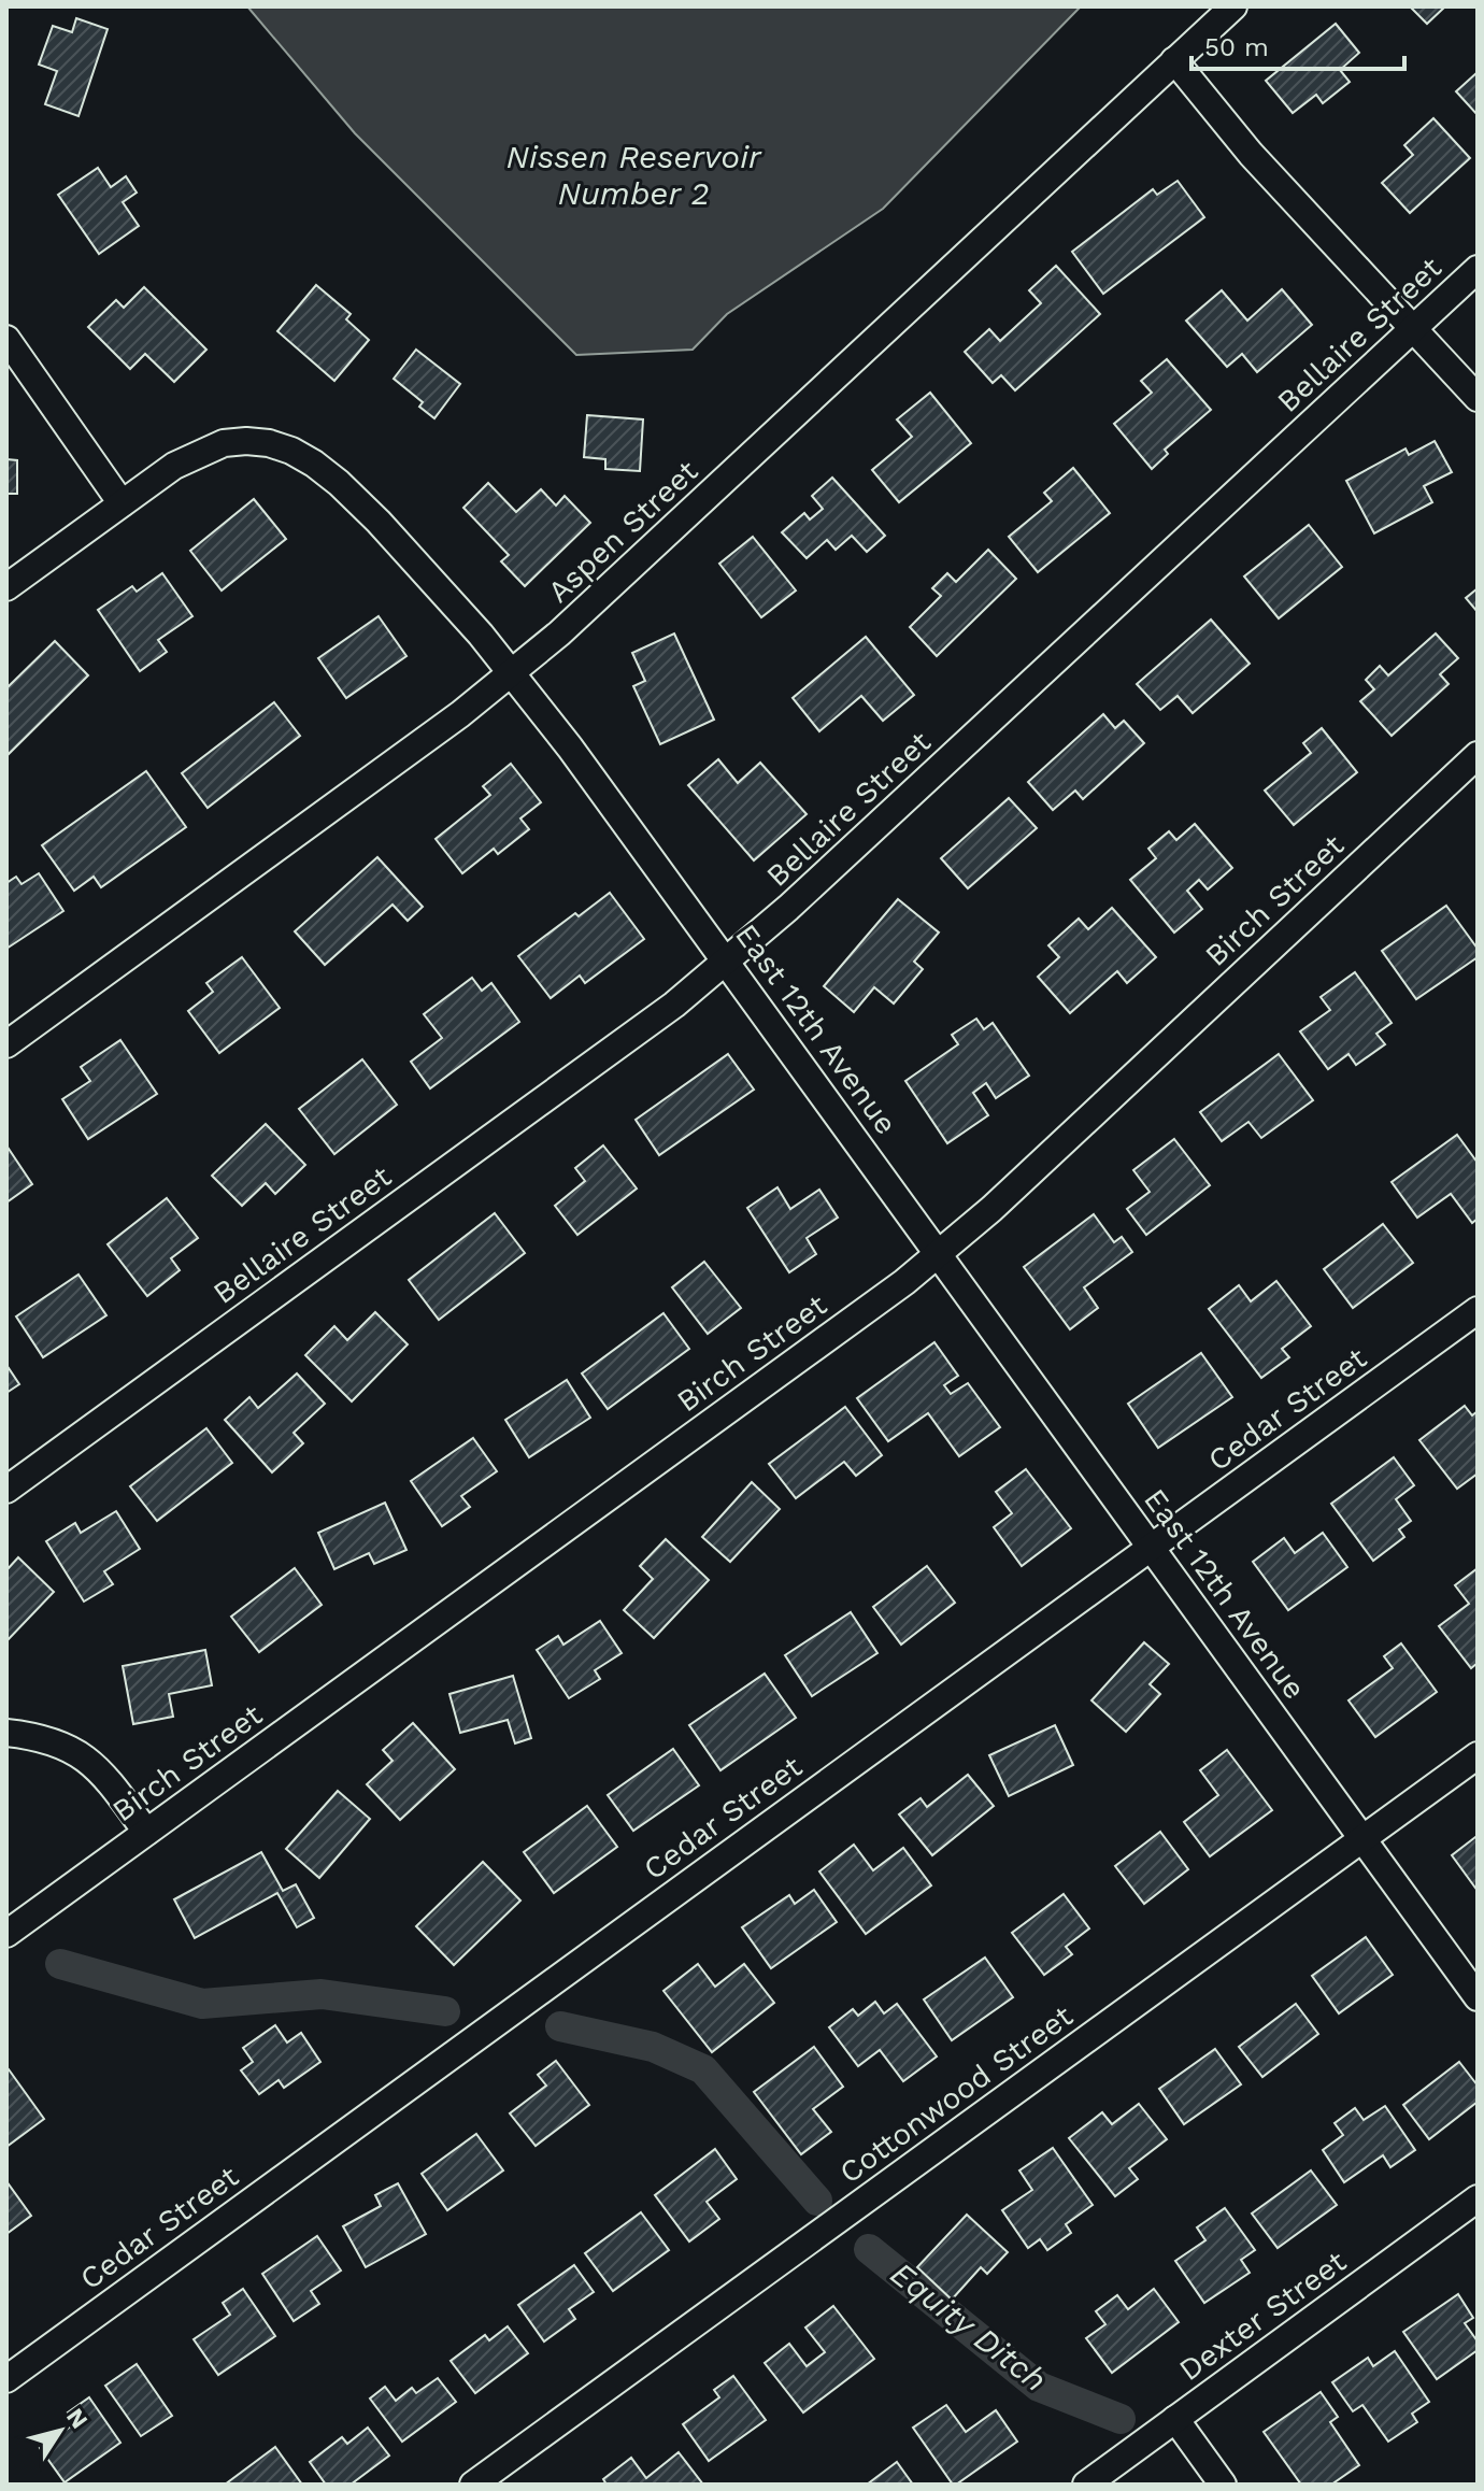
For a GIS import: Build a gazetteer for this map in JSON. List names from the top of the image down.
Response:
{
  "streets": {
    "street": [
      "Bellaire Street",
      "Aspen Street",
      "Birch Street",
      "East 12th Avenue",
      "Cedar Street",
      "Cottonwood Street",
      "Dexter Street"
    ]
  },
  "crossings": [
    ["Bellaire Street", "East 12th Avenue"],
    ["Aspen Street", "East 12th Avenue"],
    ["Birch Street", "East 12th Avenue"],
    ["East 12th Avenue", "Cedar Street"],
    ["East 12th Avenue", "Cottonwood Street"]
  ],
  "water": ["Nissen Reservoir Number 2", "Equity Ditch"],
  "scale_bar": "50 m",
  "north": "top right"
}
